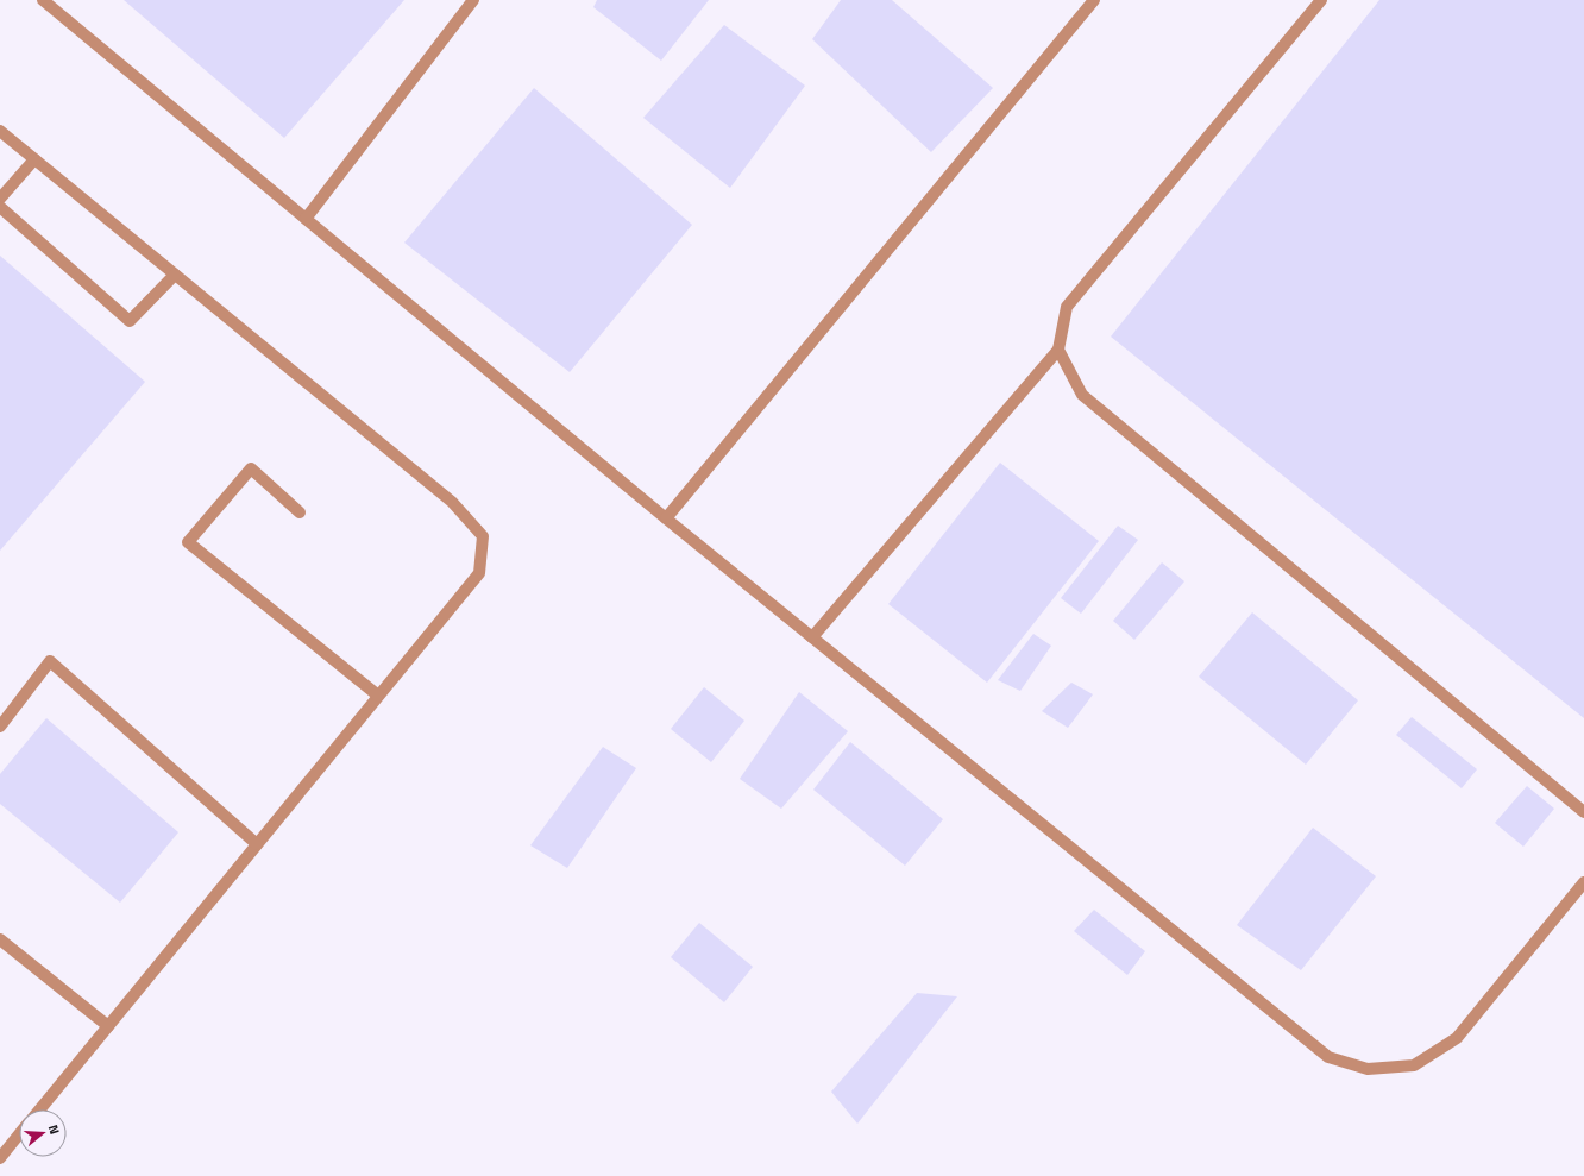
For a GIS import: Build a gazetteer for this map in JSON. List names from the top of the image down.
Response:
{
  "north": "right"
}
